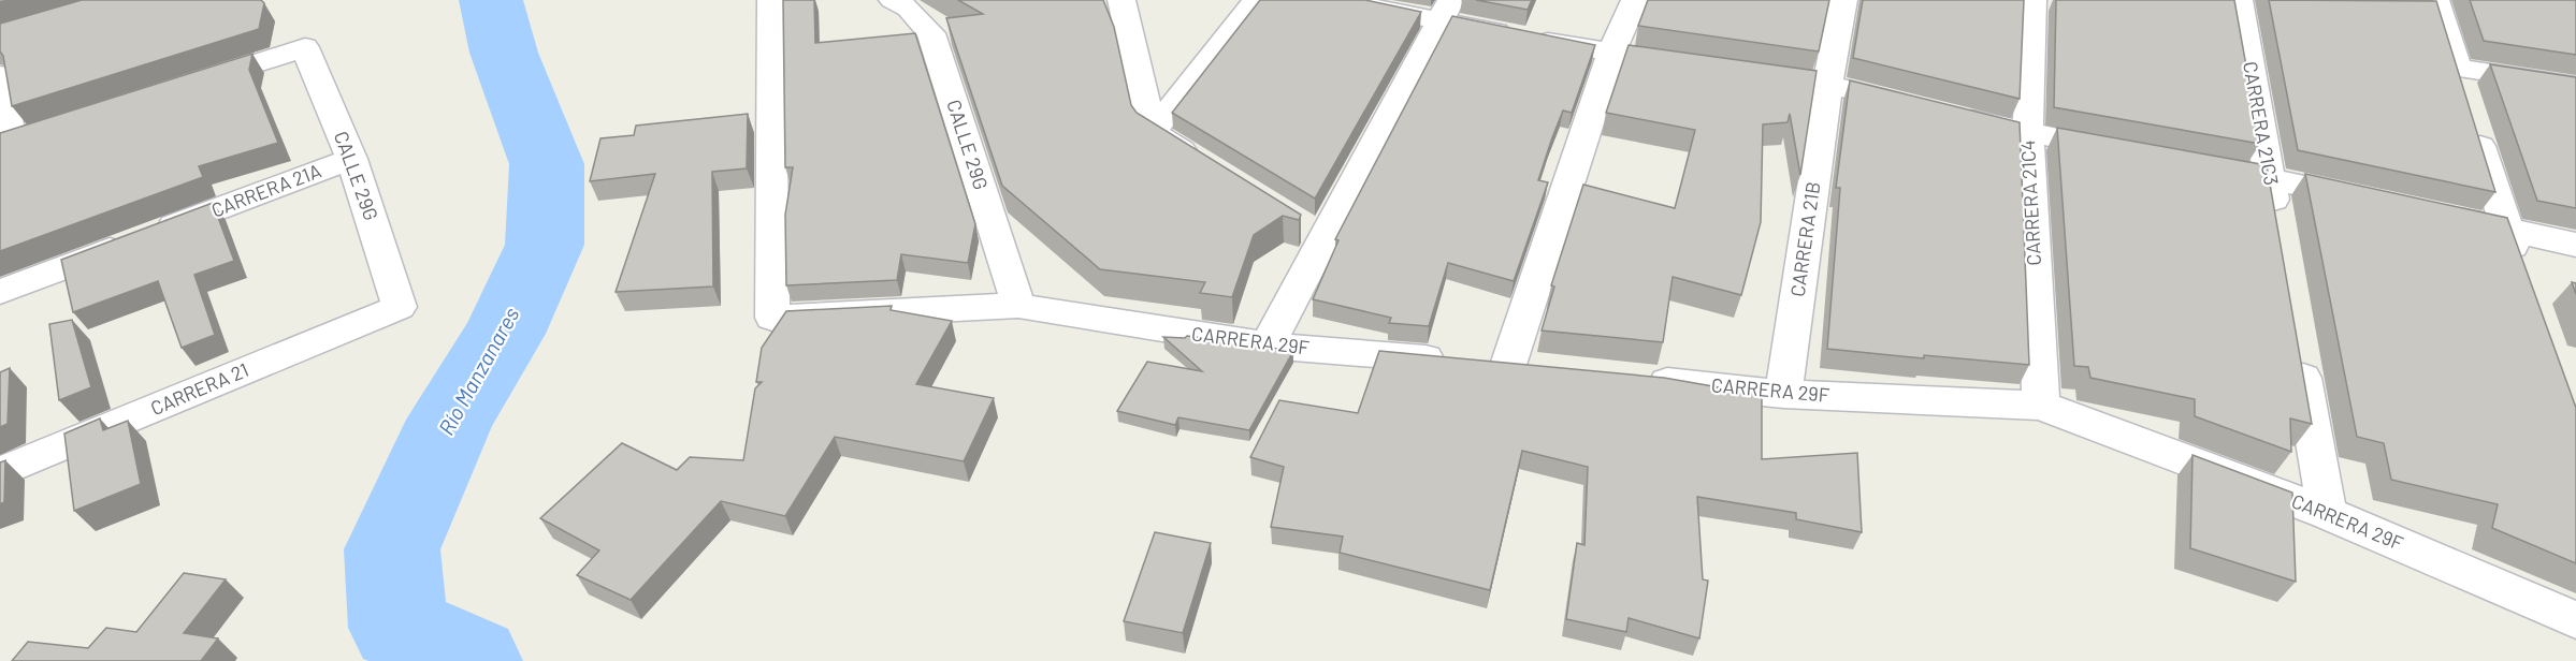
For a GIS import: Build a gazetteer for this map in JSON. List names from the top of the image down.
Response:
{
  "streets": {
    "street": [
      "CARRERA 21C3",
      "CALLE 29G",
      "CARRERA 21A",
      "CARRERA 21C4",
      "CARRERA 21B",
      "CARRERA 29F",
      "CARRERA 21"
    ]
  },
  "crossings": [
    ["CALLE 29G", "CARRERA 21A"],
    ["CALLE 29G", "CARRERA 29F"],
    ["CALLE 29G", "CARRERA 21"],
    ["CARRERA 21C4", "CARRERA 29F"],
    ["CARRERA 21B", "CARRERA 29F"]
  ],
  "water": ["Río Manzanares"]
}
